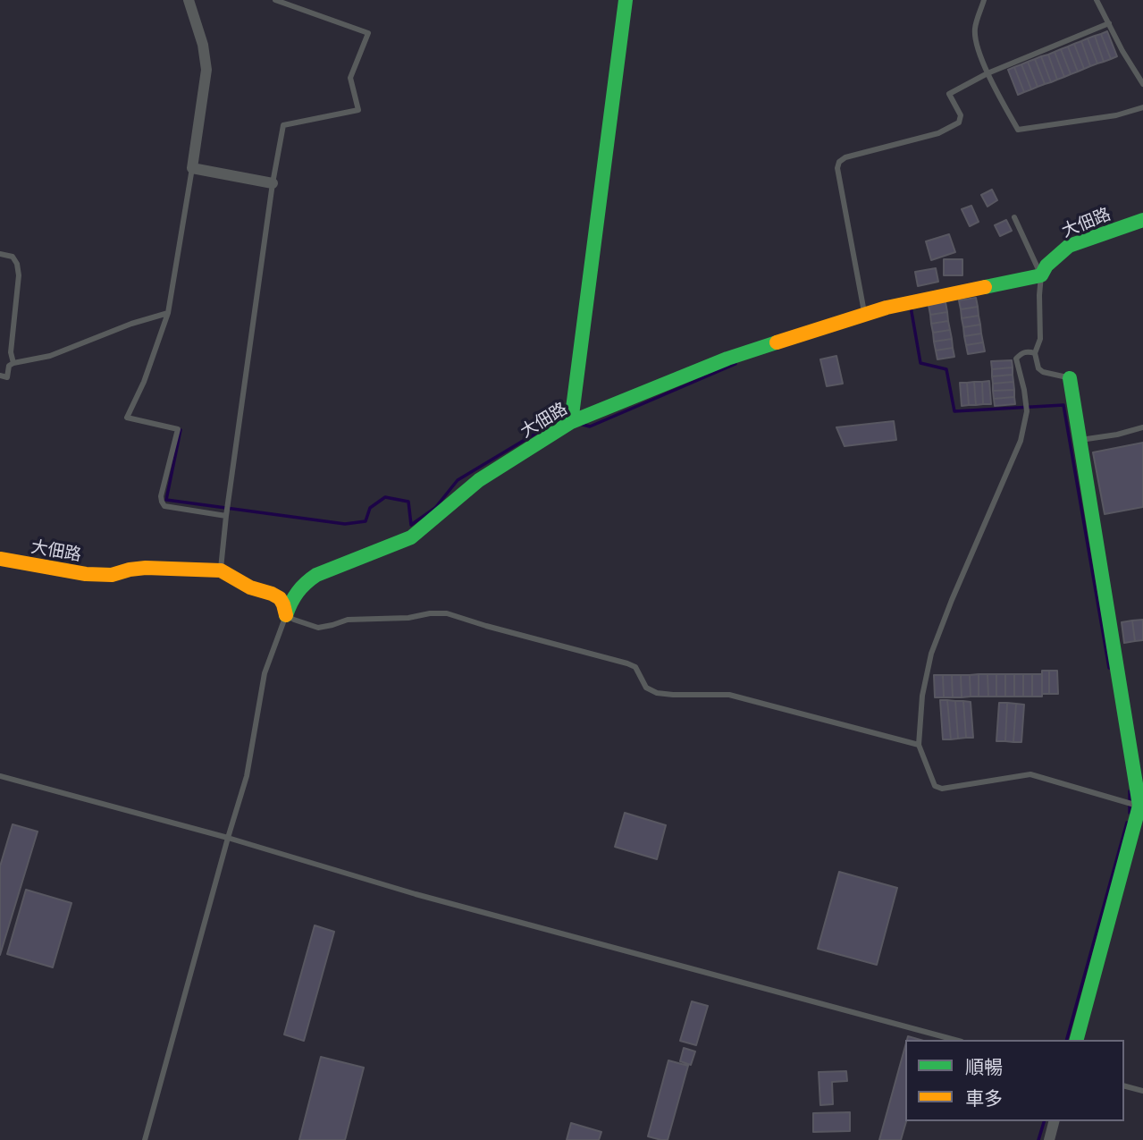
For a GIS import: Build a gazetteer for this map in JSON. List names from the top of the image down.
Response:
{
  "streets": {
    "street": ["大佃路"]
  },
  "legend": ["順暢", "車多"]
}
